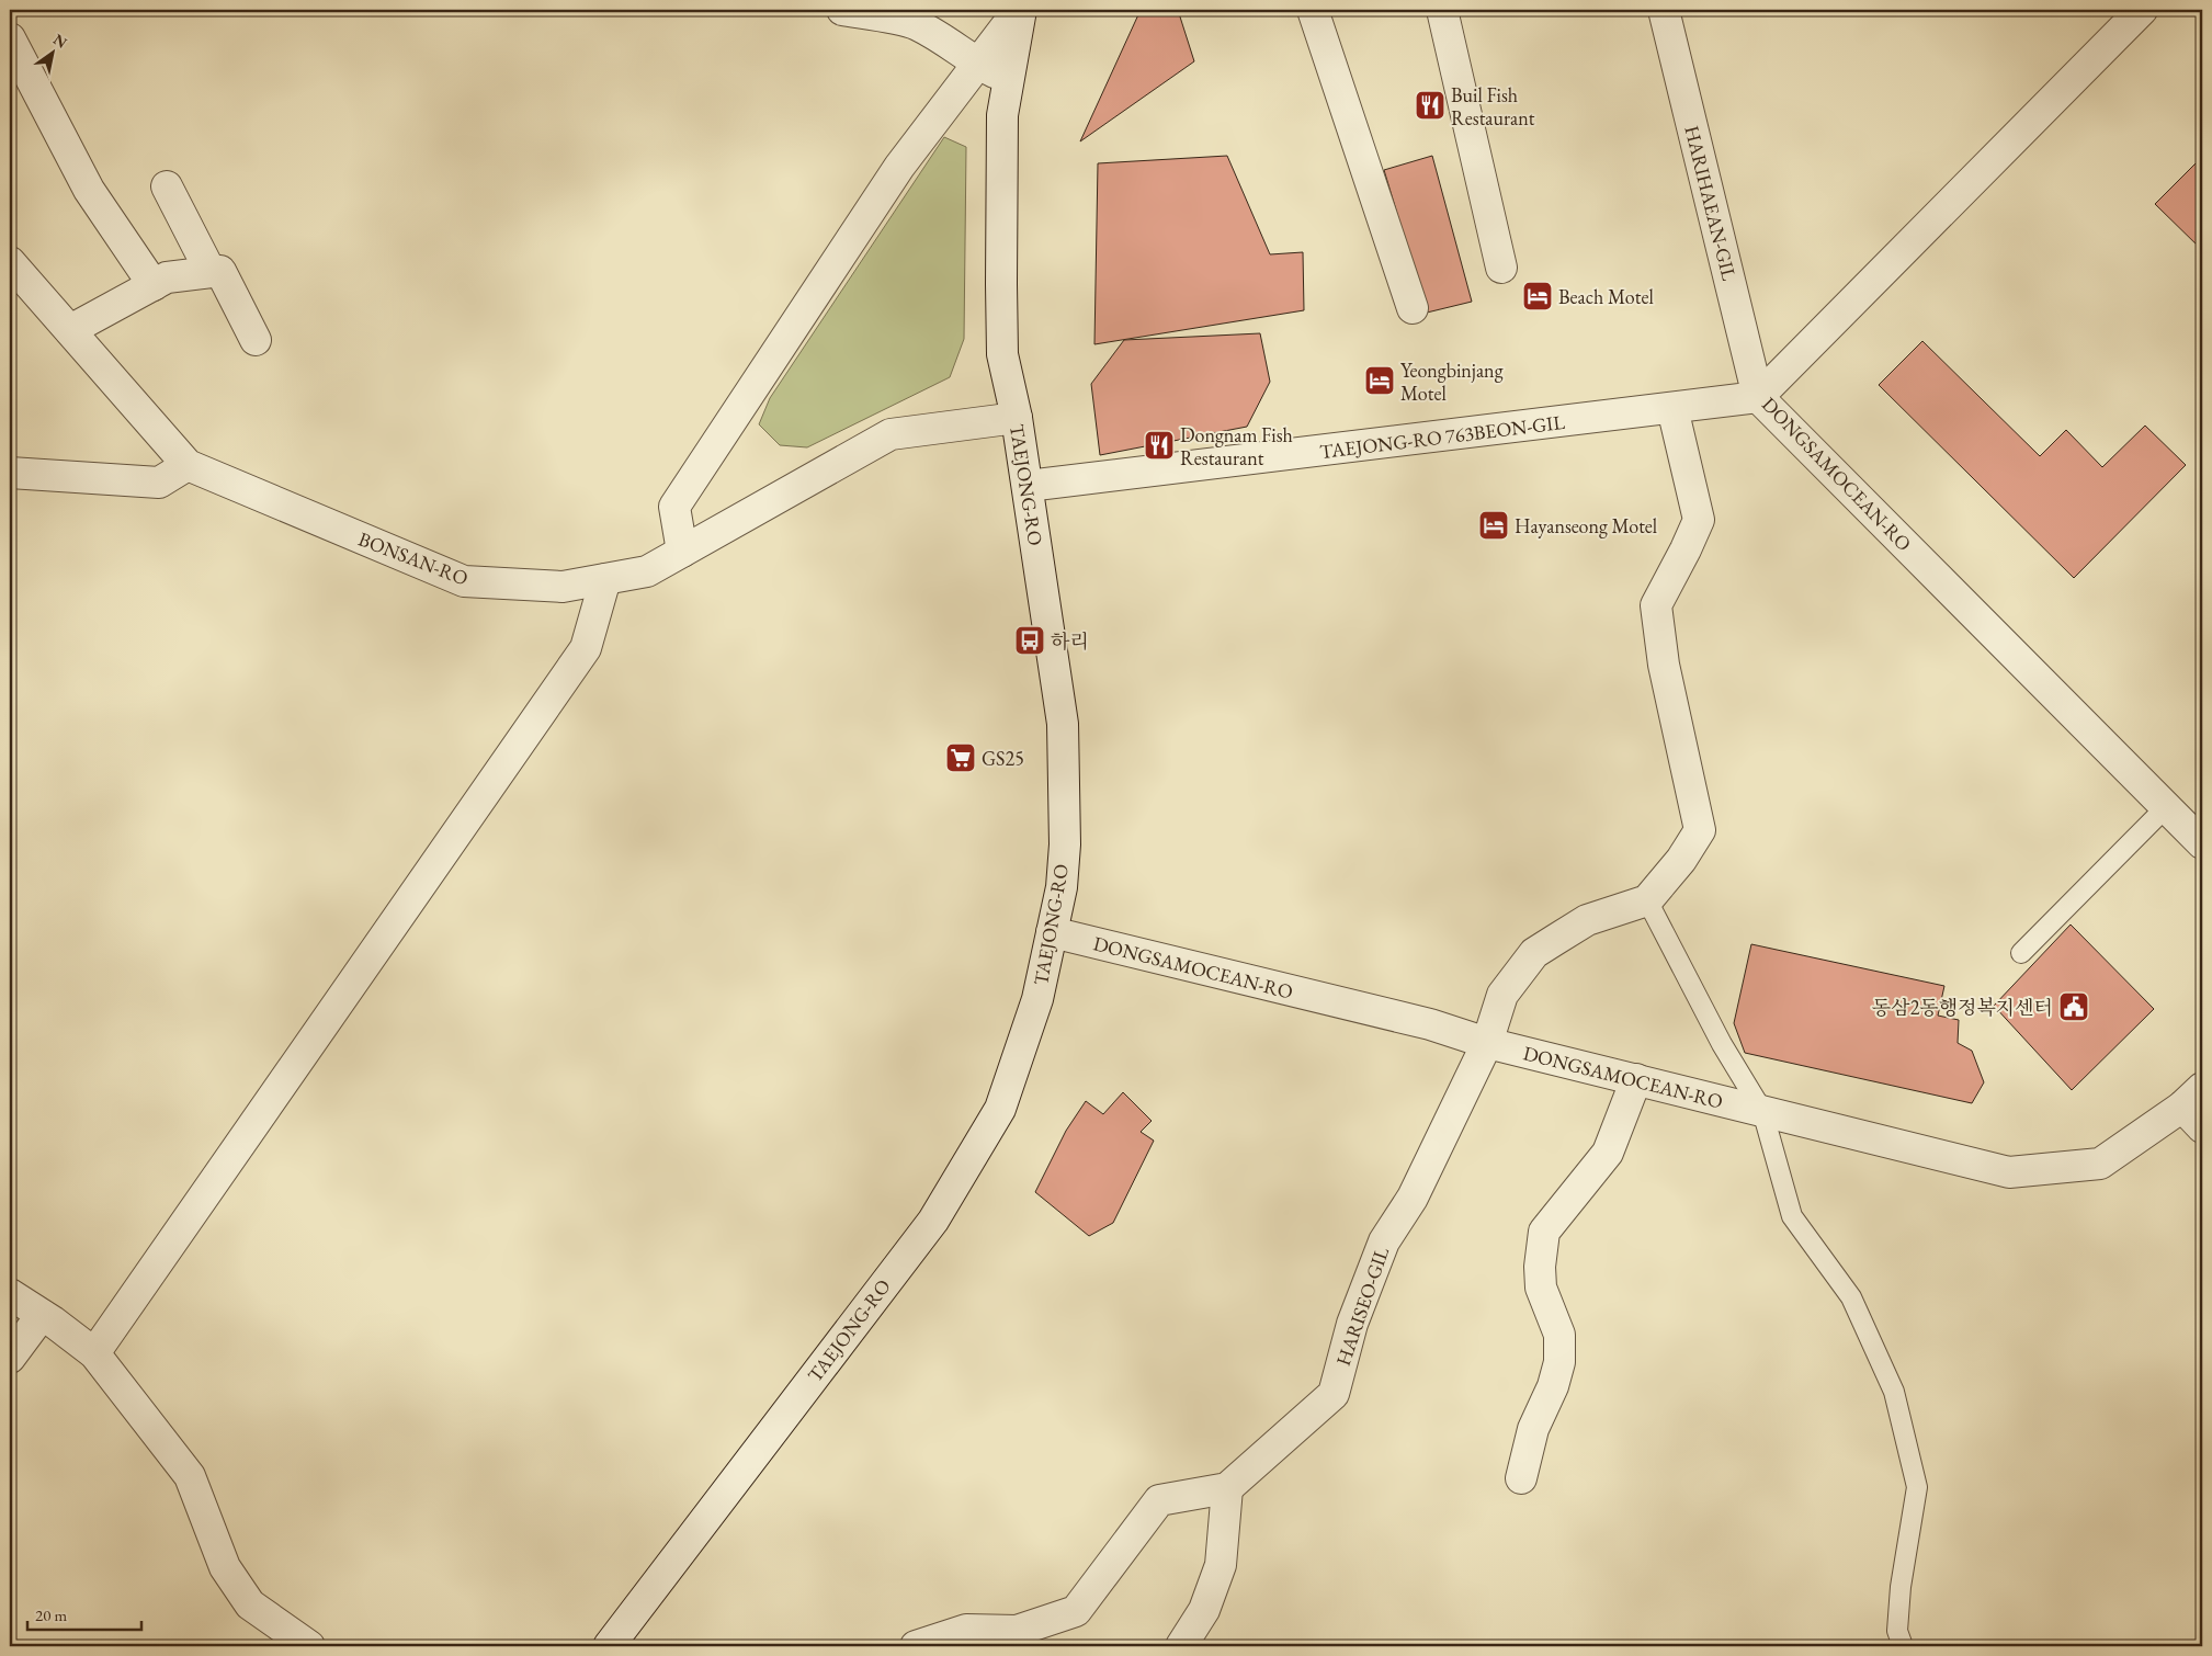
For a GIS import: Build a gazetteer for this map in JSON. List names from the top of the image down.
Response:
{
  "streets": {
    "street": [
      "HARIHAEAN-GIL",
      "TAEJONG-RO 763BEON-GIL",
      "DONGSAMOCEAN-RO",
      "TAEJONG-RO",
      "BONSAN-RO",
      "HARISEO-GIL"
    ]
  },
  "crossings": [
    ["HARIHAEAN-GIL", "TAEJONG-RO 763BEON-GIL"],
    ["HARIHAEAN-GIL", "DONGSAMOCEAN-RO"],
    ["TAEJONG-RO 763BEON-GIL", "DONGSAMOCEAN-RO"],
    ["TAEJONG-RO 763BEON-GIL", "TAEJONG-RO"],
    ["DONGSAMOCEAN-RO", "TAEJONG-RO"],
    ["DONGSAMOCEAN-RO", "HARISEO-GIL"],
    ["TAEJONG-RO", "BONSAN-RO"]
  ],
  "places": {
    "restaurant": ["Buil Fish Restaurant", "Dongnam Fish Restaurant"],
    "hotel": ["Beach Motel", "Yeongbinjang Motel", "Hayanseong Motel"],
    "bus stop": ["하리"],
    "supermarket": ["GS25"],
    "public building": ["동삼2동행정복지센터"]
  },
  "scale_bar": "20 m",
  "north": "top right"
}
